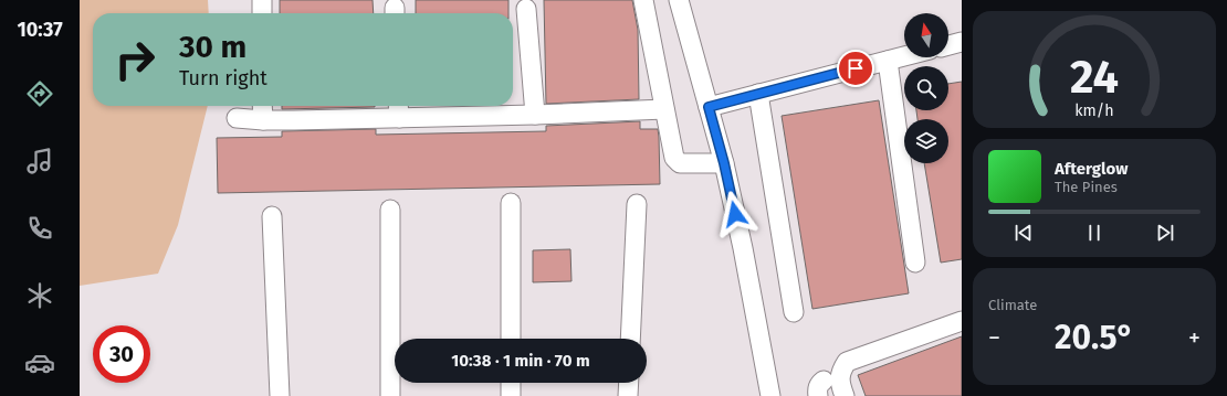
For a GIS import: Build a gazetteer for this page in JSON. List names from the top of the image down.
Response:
{
  "north": "top",
  "page": {
    "tabs": "10:37",
    "turn": ["30 m", "Turn right"],
    "song": ["Afterglow", "The Pines"],
    "tile": "Climate",
    "heat": ["−", "20.5°", "+"],
    "limit": "30",
    "trip": "10:38 · 1 min · 70 m",
    "gauge": ["24", "km/h"]
  }
}
